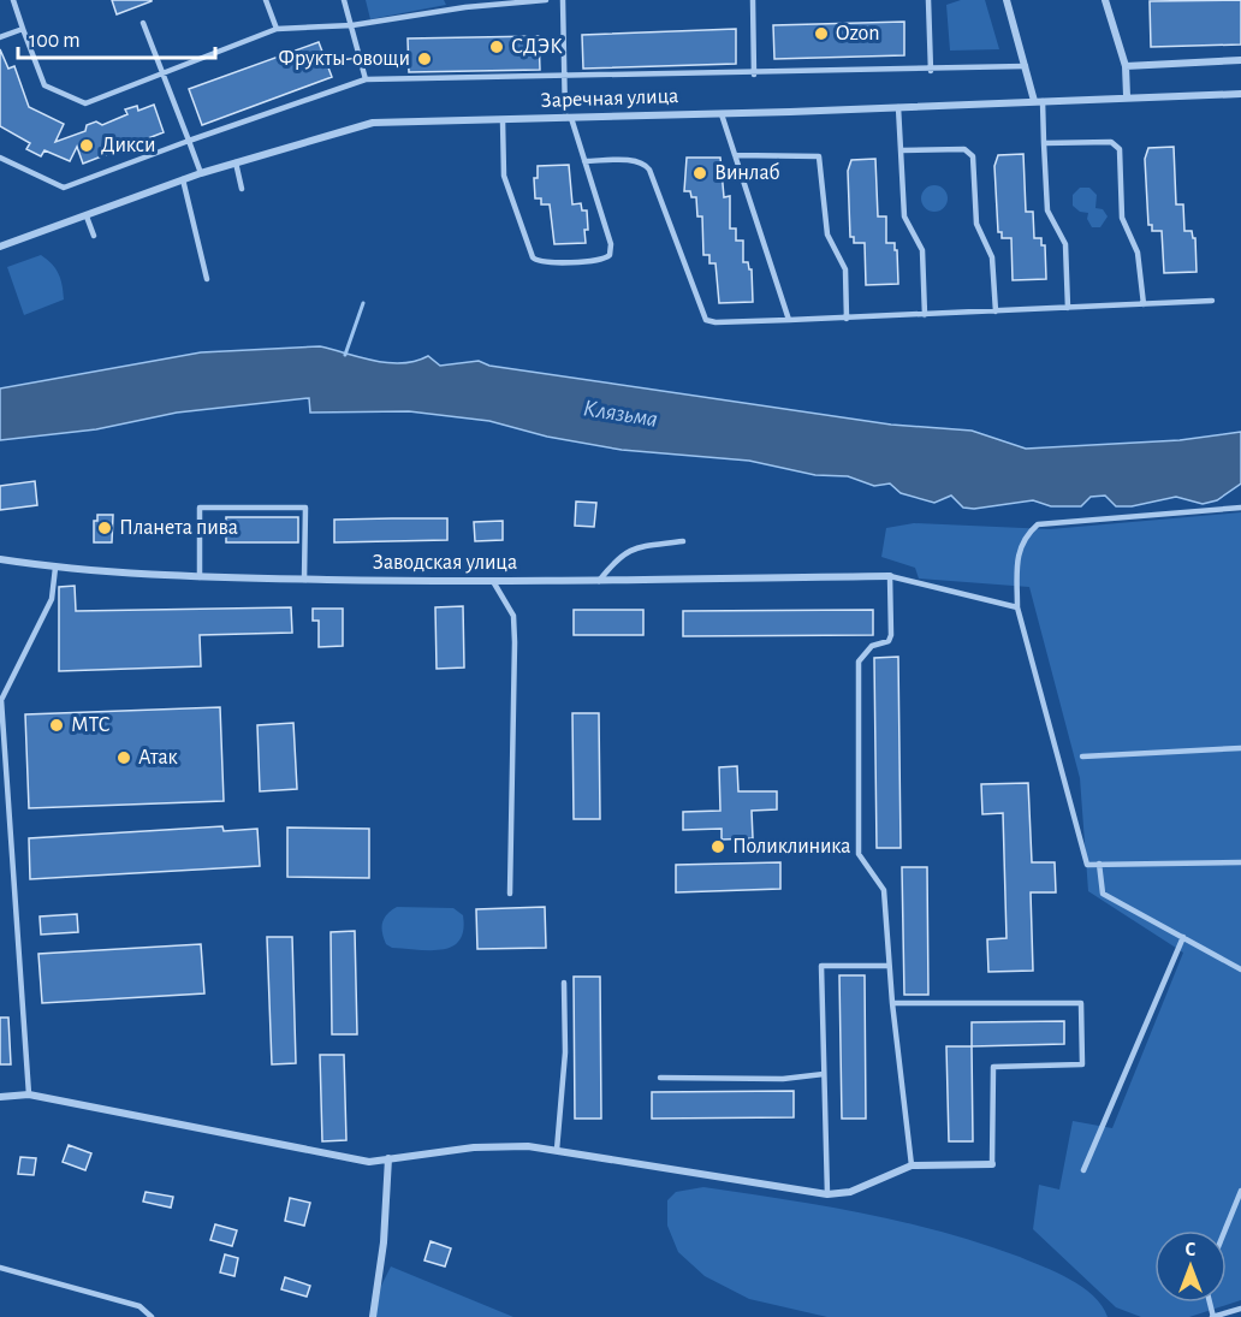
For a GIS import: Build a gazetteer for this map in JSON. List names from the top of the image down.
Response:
{
  "streets": {
    "street": ["Заречная улица", "Заводская улица"]
  },
  "water": ["Клязьма"],
  "places": [
    "Ozon",
    "СДЭК",
    "Фрукты-овощи",
    "Дикси",
    "Винлаб",
    "Планета пива",
    "МТС",
    "Атак",
    "Поликлиника"
  ],
  "scale_bar": "100 m",
  "north": "top"
}
